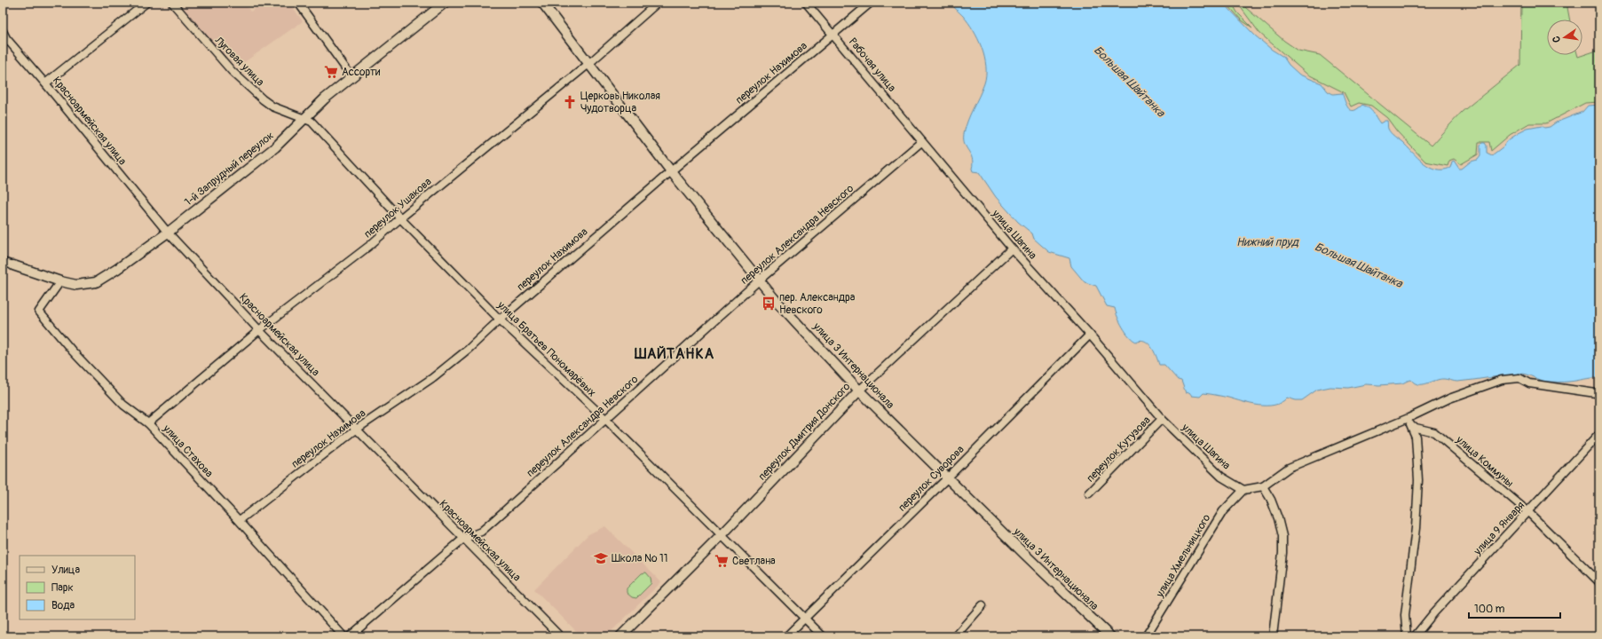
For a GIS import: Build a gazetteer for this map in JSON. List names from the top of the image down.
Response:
{
  "streets": {
    "street": [
      "Луговая улица",
      "Рабочая улица",
      "переулок Нахимова",
      "Красноармейская улица",
      "1-й Запрудный переулок",
      "переулок Ушакова",
      "переулок Александра Невского",
      "улица Шагина",
      "улица Братьев Пономарёвых",
      "улица 3 Интернационала",
      "переулок Дмитрия Донского",
      "переулок Кутузова",
      "улица Стахова",
      "улица Коммуны",
      "переулок Суворова",
      "улица 9 Января",
      "улица Хмельницкого"
    ]
  },
  "crossings": [
    ["Луговая улица", "1-й Запрудный переулок"],
    ["Луговая улица", "улица Братьев Пономарёвых"],
    ["Рабочая улица", "переулок Нахимова"],
    ["Рабочая улица", "переулок Александра Невского"],
    ["Рабочая улица", "улица Шагина"],
    ["переулок Нахимова", "Красноармейская улица"],
    ["переулок Нахимова", "улица Братьев Пономарёвых"],
    ["переулок Нахимова", "улица 3 Интернационала"],
    ["переулок Нахимова", "улица Стахова"],
    ["Красноармейская улица", "1-й Запрудный переулок"],
    ["Красноармейская улица", "переулок Ушакова"],
    ["Красноармейская улица", "переулок Александра Невского"],
    ["1-й Запрудный переулок", "улица Братьев Пономарёвых"],
    ["1-й Запрудный переулок", "улица Стахова"],
    ["переулок Ушакова", "улица Братьев Пономарёвых"],
    ["переулок Ушакова", "улица 3 Интернационала"],
    ["переулок Ушакова", "улица Стахова"],
    ["переулок Александра Невского", "улица Шагина"],
    ["переулок Александра Невского", "улица Братьев Пономарёвых"],
    ["переулок Александра Невского", "улица 3 Интернационала"],
    ["улица Шагина", "переулок Дмитрия Донского"],
    ["улица Шагина", "переулок Кутузова"],
    ["улица Шагина", "переулок Суворова"],
    ["улица Шагина", "улица Хмельницкого"],
    ["улица Братьев Пономарёвых", "переулок Дмитрия Донского"],
    ["улица Братьев Пономарёвых", "переулок Суворова"],
    ["улица 3 Интернационала", "переулок Дмитрия Донского"],
    ["улица 3 Интернационала", "переулок Суворова"],
    ["улица Коммуны", "улица 9 Января"]
  ],
  "districts": ["ШАЙТАНКА"],
  "water": ["Большая Шайтанка", "Нижний пруд"],
  "places": {
    "supermarket": ["Ассорти", "Светлана"],
    "church": ["Церковь Николая Чудотворца"],
    "bus stop": ["пер. Александра Невского"],
    "school or university": ["Школа № 11"]
  },
  "legend": ["Улица", "Парк", "Вода"],
  "scale_bar": "100 m",
  "north": "left"
}
